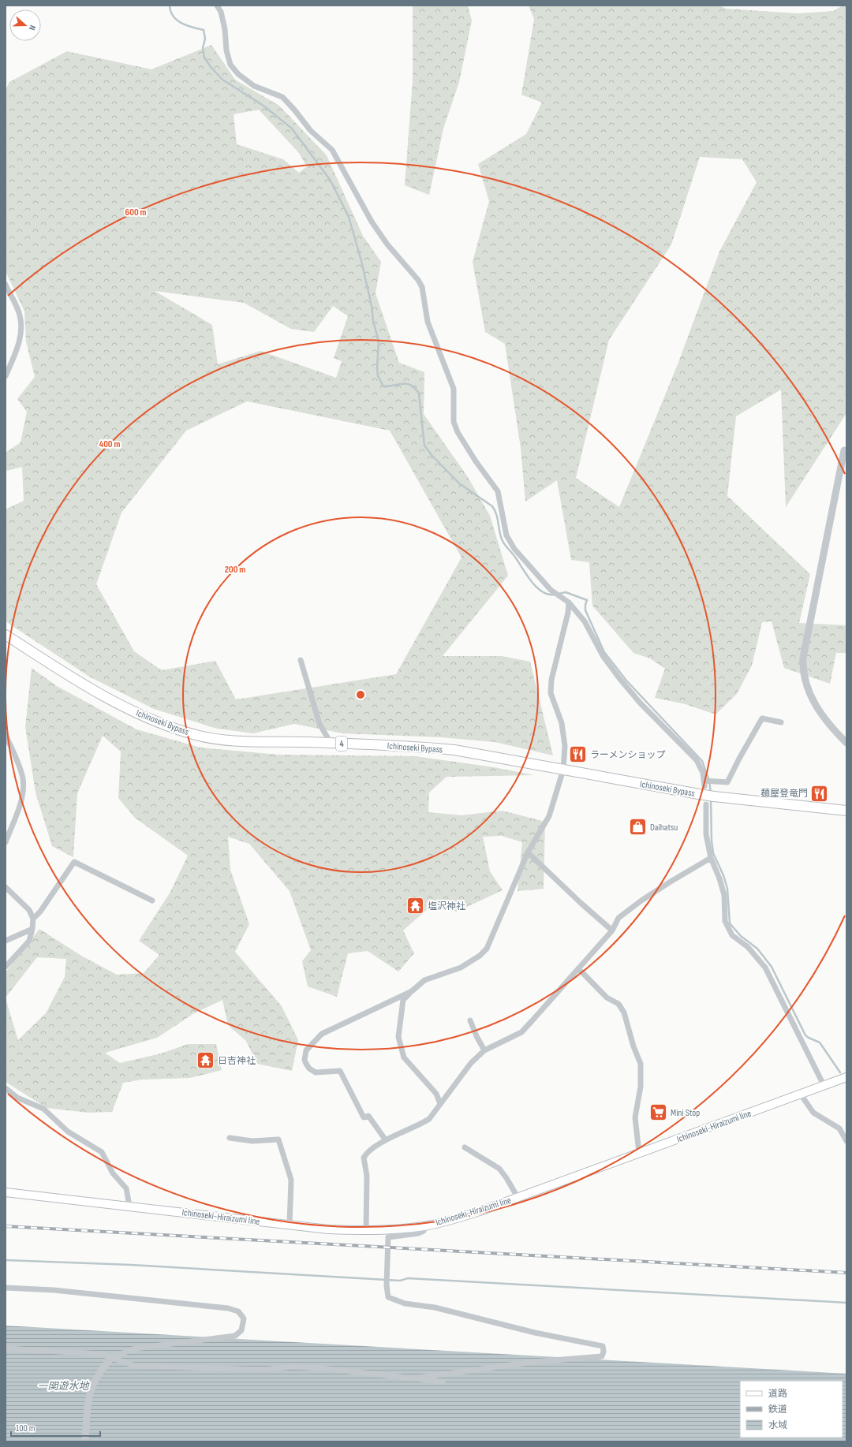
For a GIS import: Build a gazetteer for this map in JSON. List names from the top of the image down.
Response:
{
  "streets": {
    "highway": ["Ichinoseki Bypass", "4"],
    "main road": ["Ichinoseki-Hiraizumi line"]
  },
  "water": ["一関遊水地"],
  "places": {
    "restaurant": ["ラーメンショップ", "麺屋登竜門"],
    "shop": ["Daihatsu"],
    "temple": ["塩沢神社", "日吉神社"],
    "supermarket": ["Mini Stop"]
  },
  "legend": ["道路", "鉄道", "水域"],
  "scale_bar": "100 m",
  "north": "right",
  "rings": ["600 m", "400 m", "200 m"]
}
